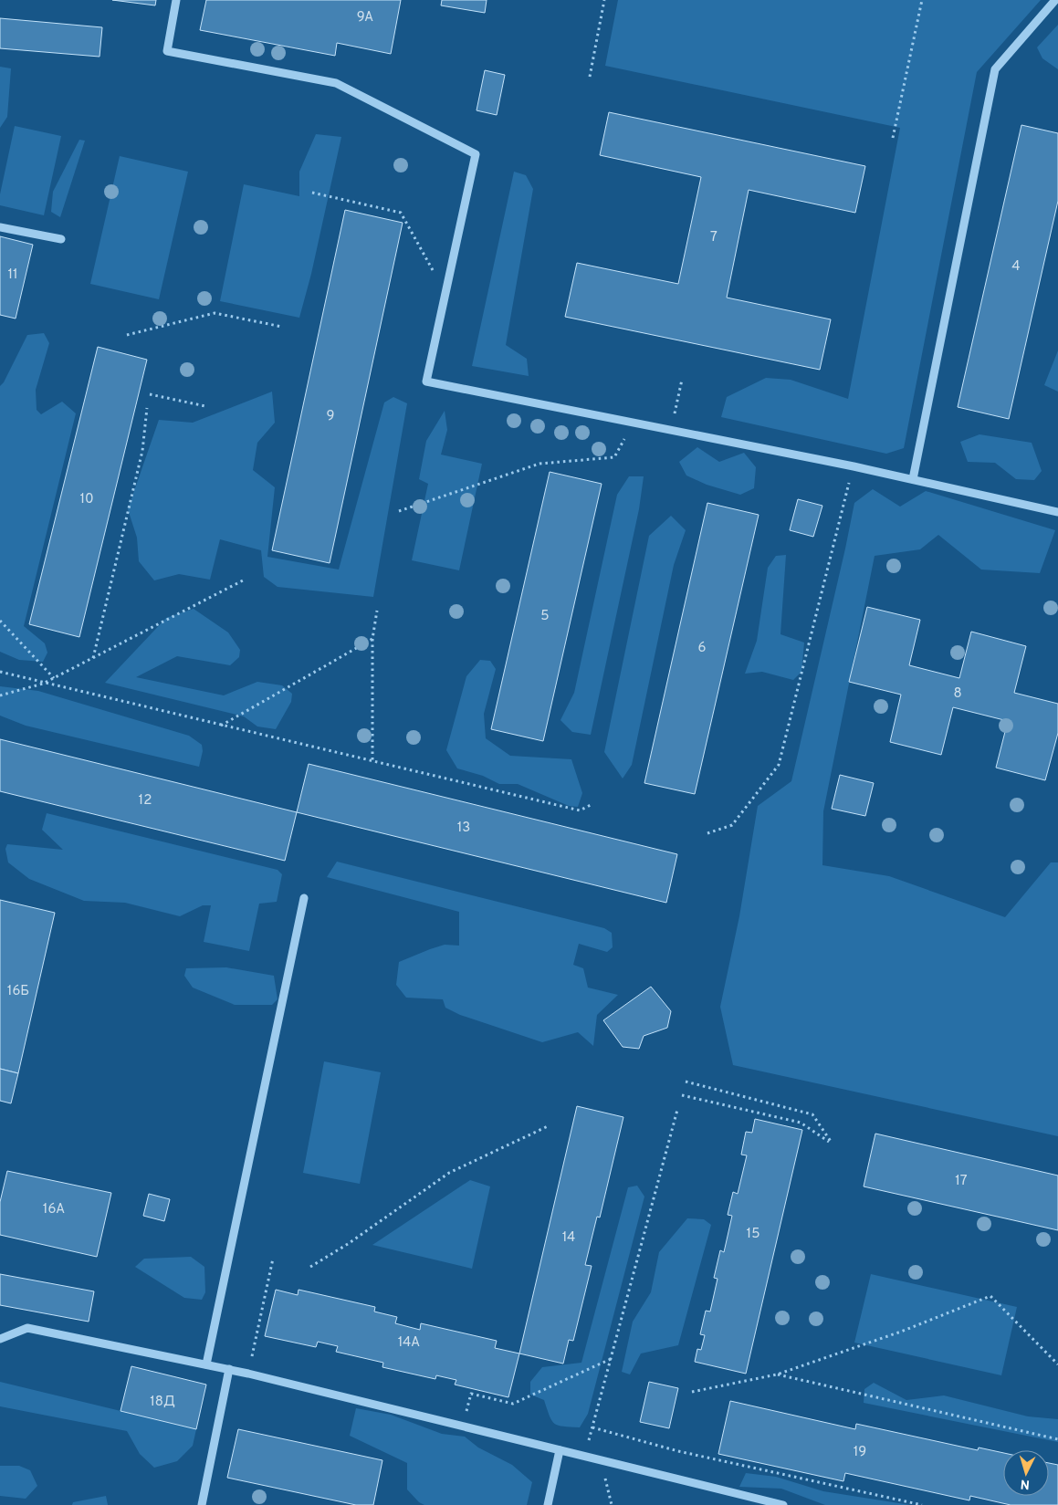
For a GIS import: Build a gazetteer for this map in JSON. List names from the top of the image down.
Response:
{
  "house_numbers": [
    "9А",
    "7",
    "4",
    "11",
    "9",
    "10",
    "5",
    "6",
    "8",
    "12",
    "13",
    "16Б",
    "17",
    "16А",
    "15",
    "14",
    "14А",
    "18Д",
    "19"
  ],
  "north": "bottom"
}
